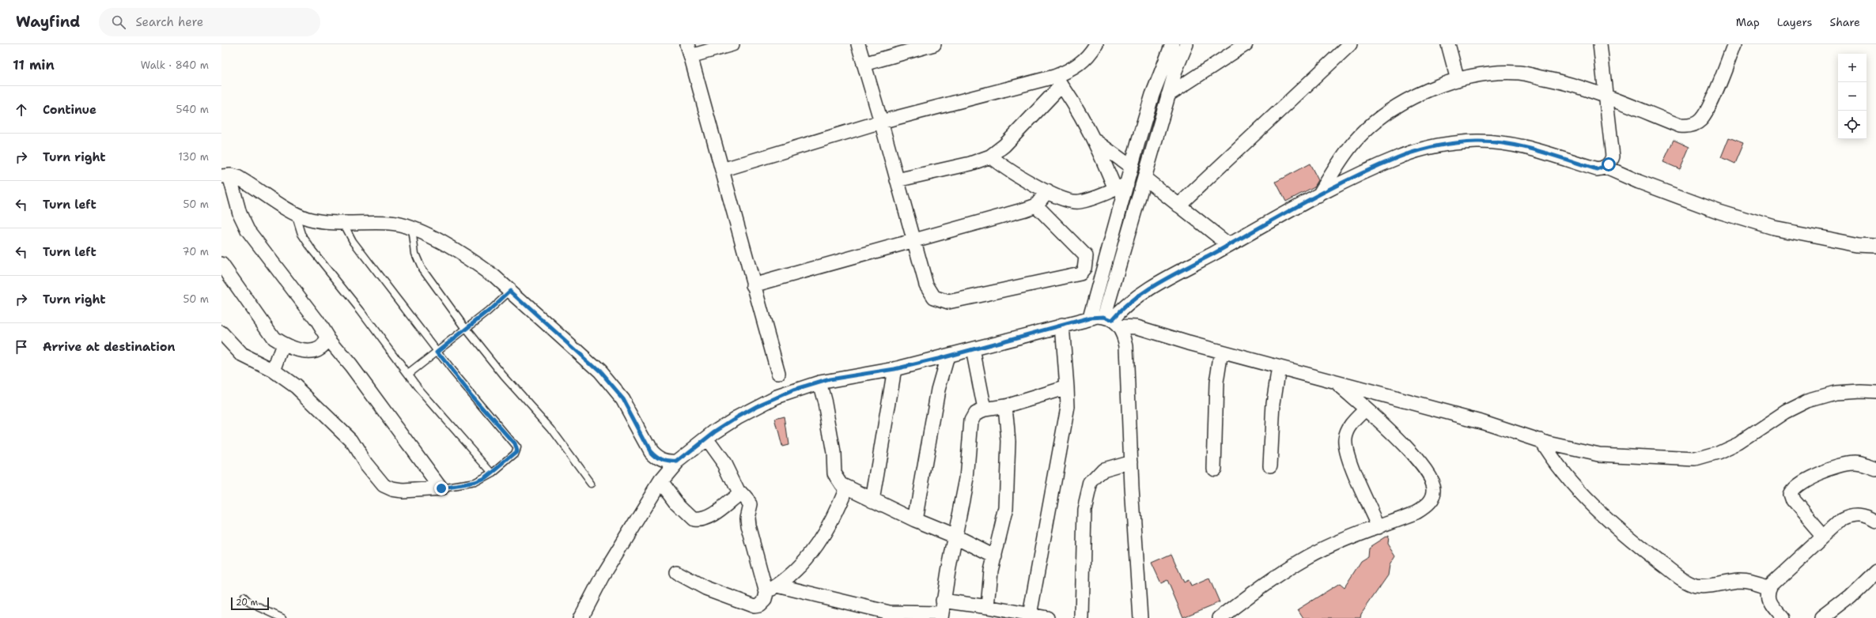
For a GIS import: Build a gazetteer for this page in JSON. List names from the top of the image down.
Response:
{
  "scale_bar": "20 m",
  "page": {
    "header": "Wayfind",
    "search": "Search here",
    "nav": ["Map", "Layers", "Share"],
    "heading": ["11 min", "Walk · 840 m"],
    "map_buttons": ["+", "−"],
    "list": [
      ["Continue", "540 m"],
      ["Turn right", "130 m"],
      ["Turn left", "50 m"],
      ["Turn left", "70 m"],
      ["Turn right", "50 m"],
      "Arrive at destination"
    ],
    "scale": "20 m"
  }
}
